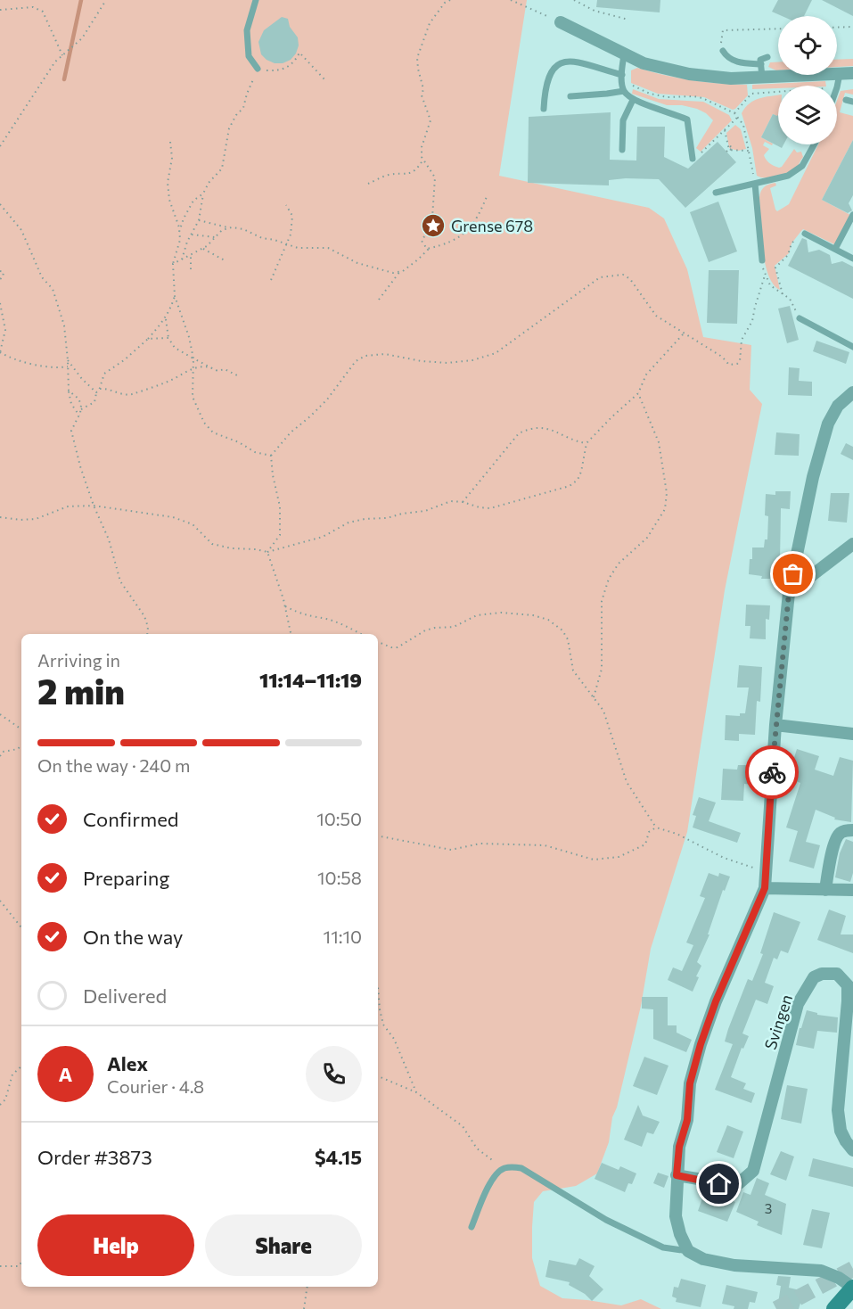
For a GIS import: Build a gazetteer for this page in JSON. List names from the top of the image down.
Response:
{
  "streets": {
    "street": ["Svingen"]
  },
  "places": {
    "place": ["Grense 678"]
  },
  "house_numbers": ["3"],
  "page": {
    "heading": ["2 min", "Arriving in", "11:14–11:19"],
    "panel": [
      "Alex",
      "Courier · 4.8",
      "Order #3873",
      "$4.15"
    ],
    "bar": "On the way · 240 m",
    "list": [
      ["Confirmed", "10:50"],
      ["Preparing", "10:58"],
      ["On the way", "11:10"],
      "Delivered"
    ],
    "round": "A",
    "buttons": ["Help", "Share"]
  }
}
